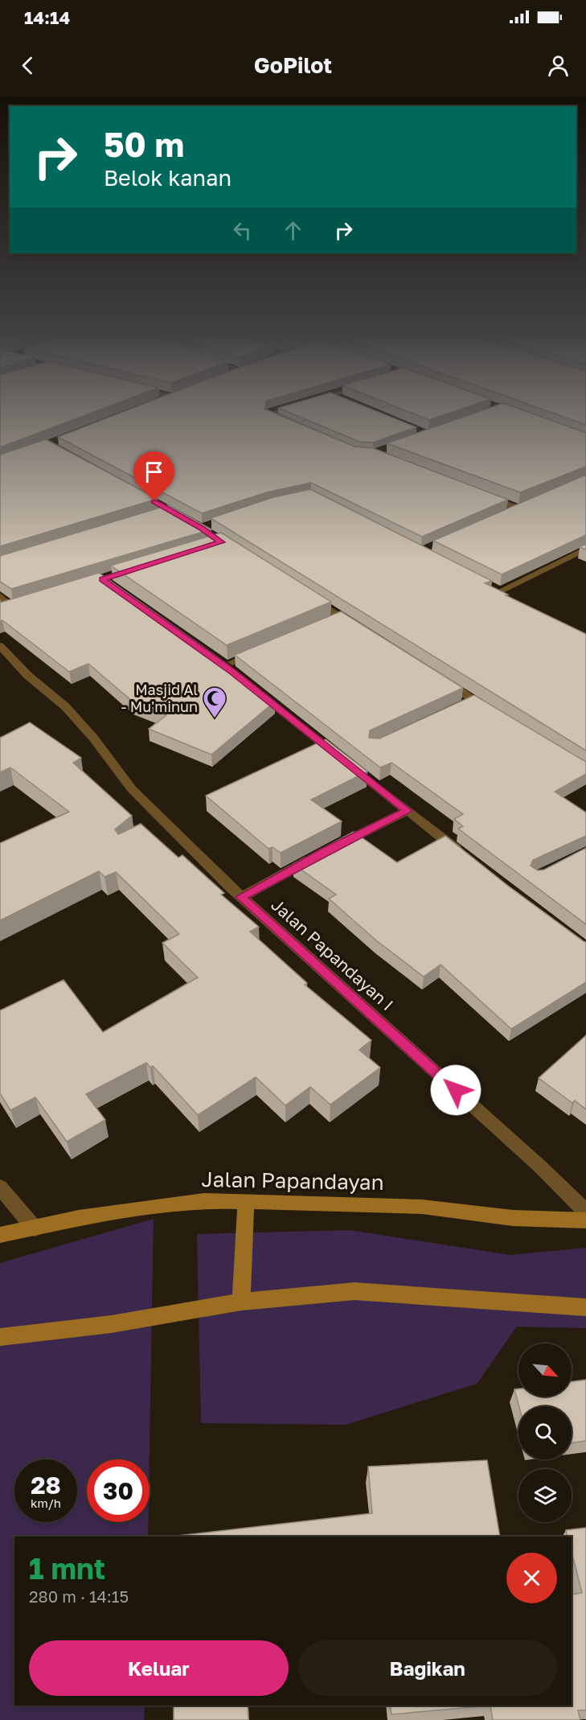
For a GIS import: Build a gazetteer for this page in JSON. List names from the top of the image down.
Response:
{
  "streets": {
    "main road": ["Jalan Papandayan"],
    "street": ["Jalan Papandayan I"]
  },
  "places": {
    "mosque": ["Masjid Al - Mu'minun"]
  },
  "north": "bottom right",
  "page": {
    "status": "14:14",
    "header": "GoPilot",
    "turn": ["50 m", "Belok kanan"],
    "speed": "28 km/h",
    "limit": "30",
    "heading": ["1 mnt", "280 m · 14:15"],
    "buttons": ["Keluar", "Bagikan"]
  }
}
